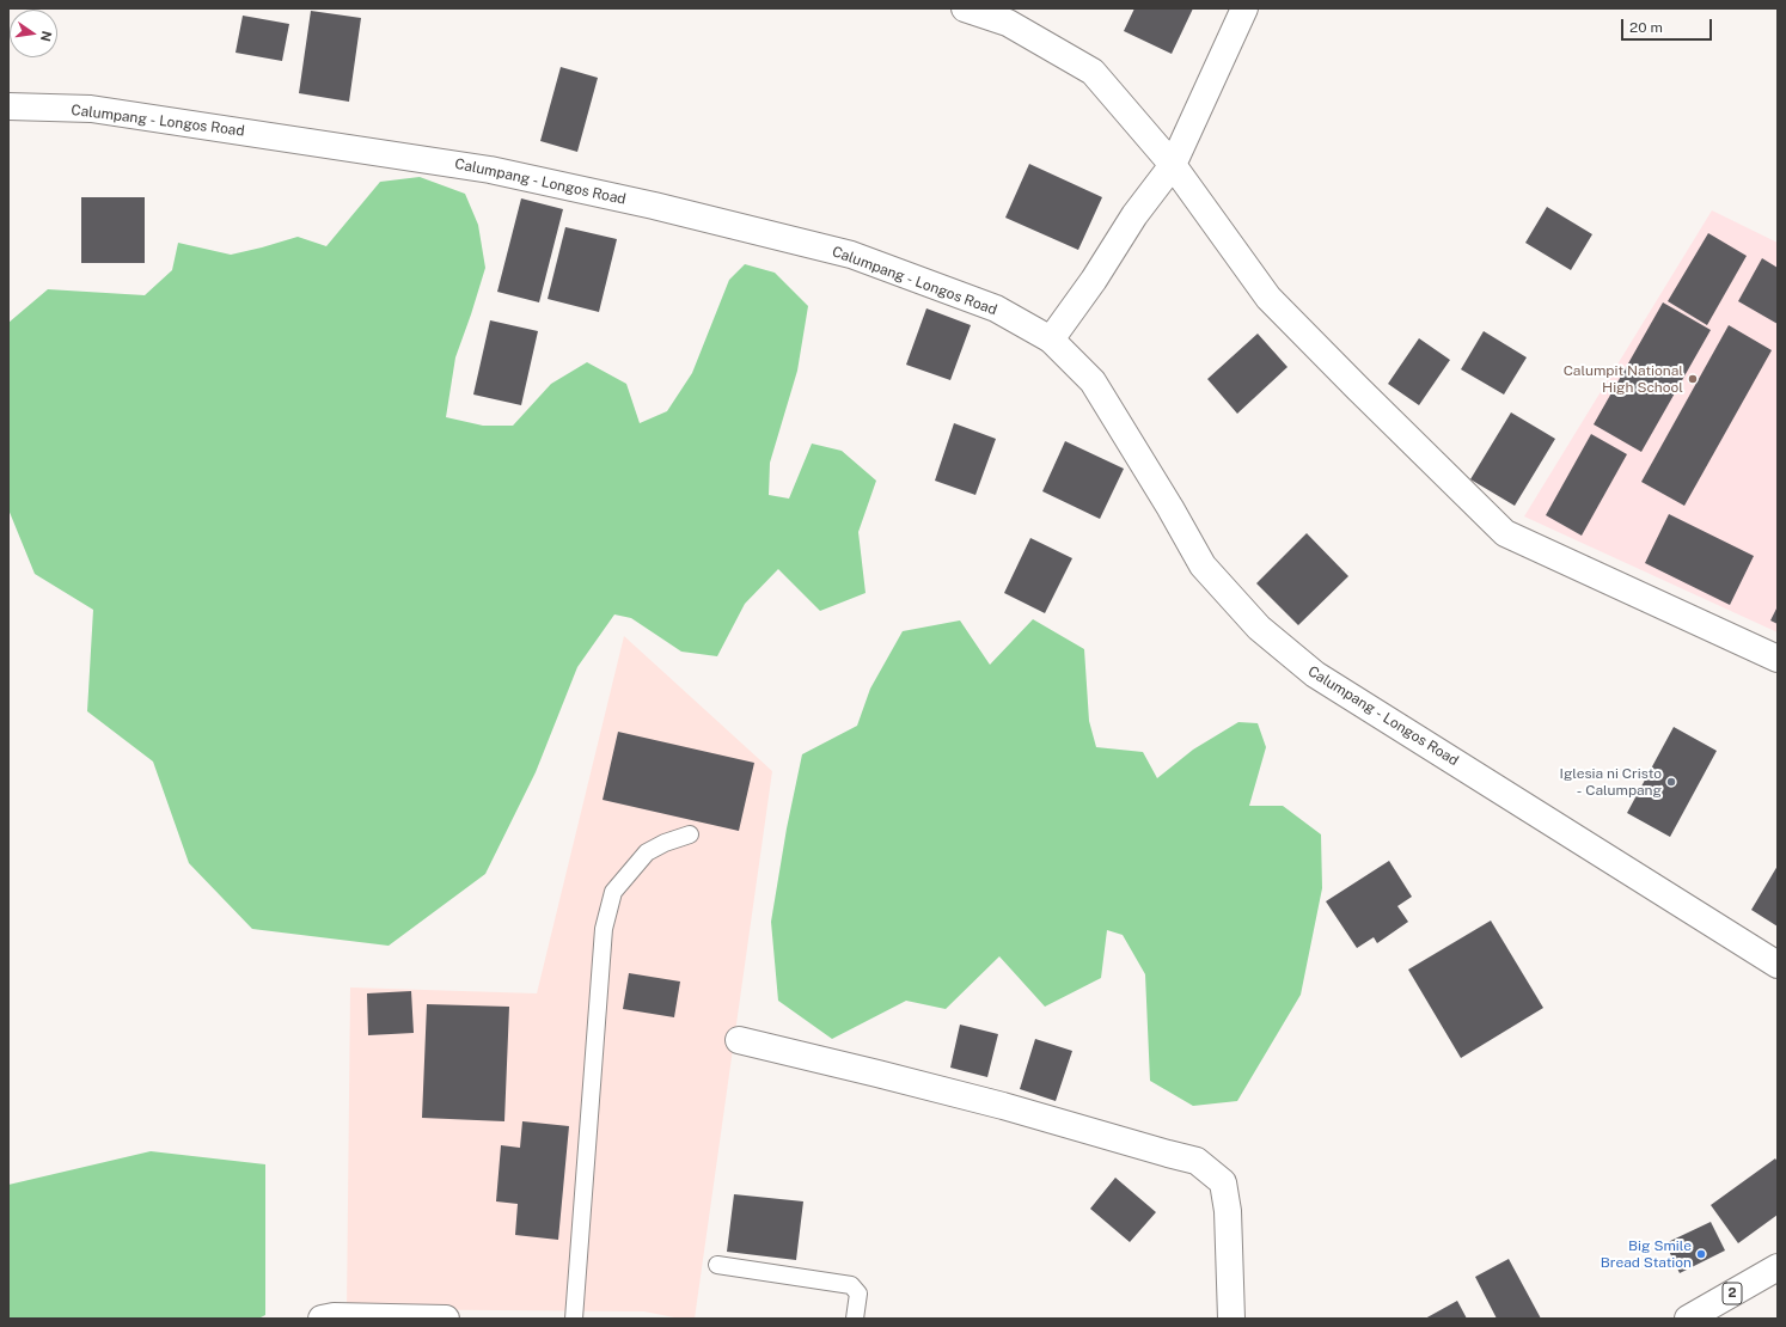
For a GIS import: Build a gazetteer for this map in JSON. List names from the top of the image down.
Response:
{
  "streets": {
    "main road": ["Calumpang - Longos Road", "2"]
  },
  "places": ["Calumpit National High School", "Iglesia ni Cristo - Calumpang", "Big Smile Bread Station"],
  "scale_bar": "20 m",
  "north": "right"
}
